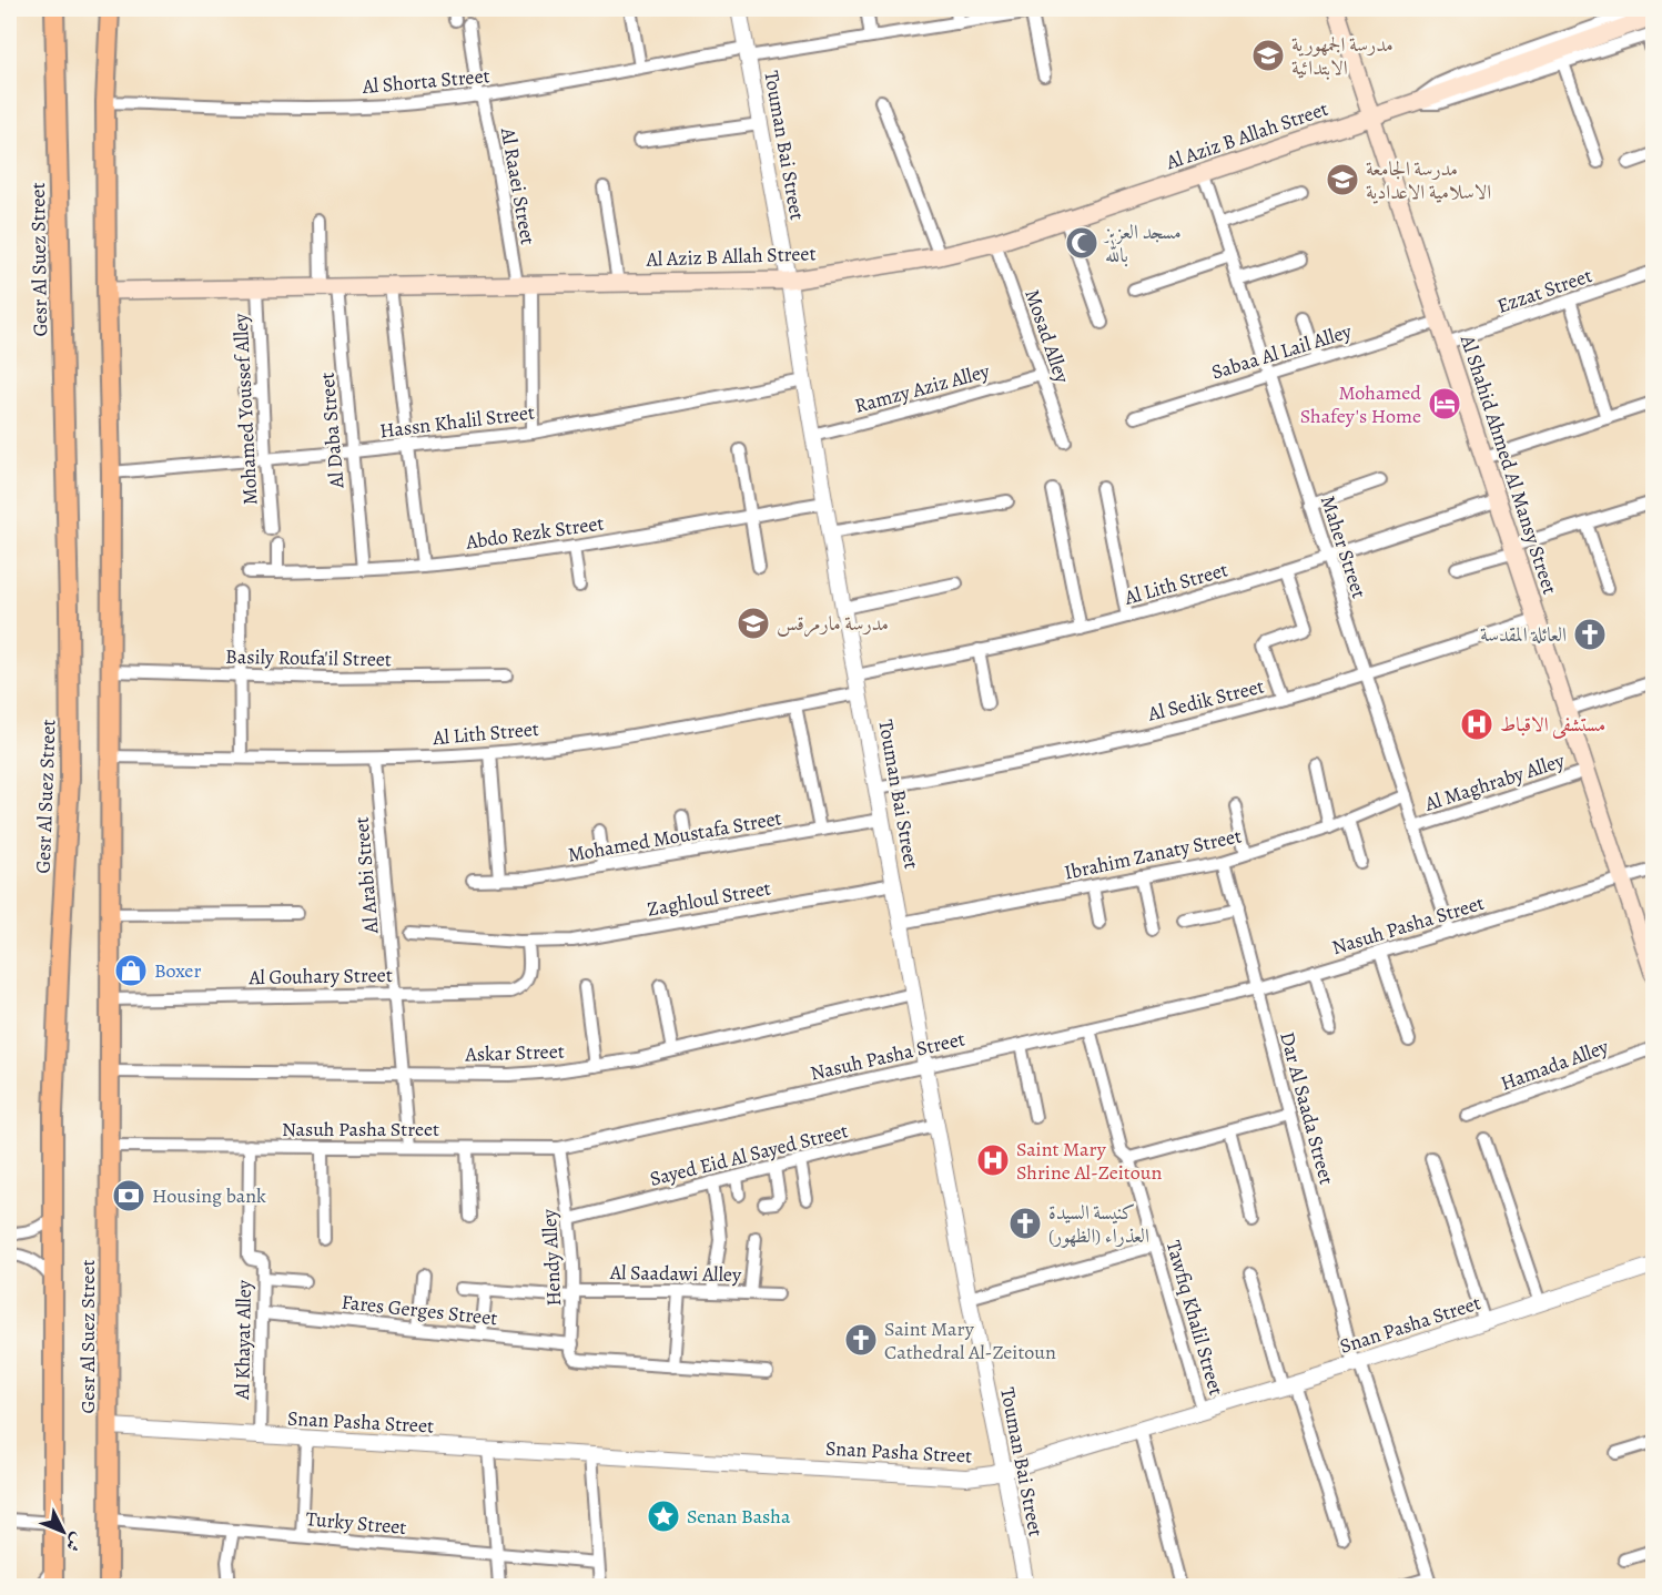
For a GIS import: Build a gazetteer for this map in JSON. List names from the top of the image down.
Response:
{
  "streets": {
    "main road": ["Al Aziz B Allah Street", "Gesr Al Suez Street", "Al Shahid Ahmed Al Mansy Street"],
    "street": [
      "Al Shorta Street",
      "Touman Bai Street",
      "Al Raaei Street",
      "Ezzat Street",
      "Mosad Alley",
      "Sabaa Al Lail Alley",
      "Ramzy Aziz Alley",
      "Mohamed Youssef Alley",
      "Hassn Khalil Street",
      "Al Daba Street",
      "Abdo Rezk Street",
      "Maher Street",
      "Al Lith Street",
      "Basily Roufa'il Street",
      "Al Sedik Street",
      "Al Maghraby Alley",
      "Mohamed Moustafa Street",
      "Ibrahim Zanaty Street",
      "Al Arabi Street",
      "Zaghloul Street",
      "Nasuh Pasha Street",
      "Al Gouhary Street",
      "Askar Street",
      "Hamada Alley",
      "Dar Al Saada Street",
      "Sayed Eid Al Sayed Street",
      "Hendy Alley",
      "Al Saadawi Alley",
      "Fares Gerges Street",
      "Tawfiq Khalil Street",
      "Snan Pasha Street",
      "Al Khayat Alley",
      "Turky Street"
    ]
  },
  "crossings": [
    ["Al Shorta Street", "Touman Bai Street"],
    ["Al Shorta Street", "Al Raaei Street"],
    ["Al Shorta Street", "Gesr Al Suez Street"],
    ["Al Aziz B Allah Street", "Touman Bai Street"],
    ["Al Aziz B Allah Street", "Al Raaei Street"],
    ["Al Aziz B Allah Street", "Gesr Al Suez Street"],
    ["Al Aziz B Allah Street", "Mosad Alley"],
    ["Al Aziz B Allah Street", "Mohamed Youssef Alley"],
    ["Al Aziz B Allah Street", "Al Daba Street"],
    ["Al Aziz B Allah Street", "Al Shahid Ahmed Al Mansy Street"],
    ["Al Aziz B Allah Street", "Maher Street"],
    ["Touman Bai Street", "Ramzy Aziz Alley"],
    ["Touman Bai Street", "Hassn Khalil Street"],
    ["Touman Bai Street", "Abdo Rezk Street"],
    ["Touman Bai Street", "Al Lith Street"],
    ["Touman Bai Street", "Al Sedik Street"],
    ["Touman Bai Street", "Mohamed Moustafa Street"],
    ["Touman Bai Street", "Ibrahim Zanaty Street"],
    ["Touman Bai Street", "Zaghloul Street"],
    ["Touman Bai Street", "Nasuh Pasha Street"],
    ["Touman Bai Street", "Askar Street"],
    ["Touman Bai Street", "Sayed Eid Al Sayed Street"],
    ["Touman Bai Street", "Snan Pasha Street"],
    ["Al Raaei Street", "Hassn Khalil Street"],
    ["Gesr Al Suez Street", "Hassn Khalil Street"],
    ["Gesr Al Suez Street", "Al Lith Street"],
    ["Gesr Al Suez Street", "Basily Roufa'il Street"],
    ["Gesr Al Suez Street", "Nasuh Pasha Street"],
    ["Gesr Al Suez Street", "Al Gouhary Street"],
    ["Gesr Al Suez Street", "Askar Street"],
    ["Gesr Al Suez Street", "Snan Pasha Street"],
    ["Gesr Al Suez Street", "Turky Street"],
    ["Ezzat Street", "Al Shahid Ahmed Al Mansy Street"],
    ["Mosad Alley", "Ramzy Aziz Alley"],
    ["Sabaa Al Lail Alley", "Al Shahid Ahmed Al Mansy Street"],
    ["Sabaa Al Lail Alley", "Maher Street"],
    ["Mohamed Youssef Alley", "Hassn Khalil Street"],
    ["Hassn Khalil Street", "Al Daba Street"],
    ["Al Daba Street", "Abdo Rezk Street"],
    ["Al Shahid Ahmed Al Mansy Street", "Al Lith Street"],
    ["Al Shahid Ahmed Al Mansy Street", "Al Sedik Street"],
    ["Al Shahid Ahmed Al Mansy Street", "Al Maghraby Alley"],
    ["Al Shahid Ahmed Al Mansy Street", "Nasuh Pasha Street"],
    ["Maher Street", "Al Lith Street"],
    ["Maher Street", "Al Sedik Street"],
    ["Maher Street", "Al Maghraby Alley"],
    ["Maher Street", "Ibrahim Zanaty Street"],
    ["Maher Street", "Nasuh Pasha Street"],
    ["Al Lith Street", "Al Arabi Street"],
    ["Ibrahim Zanaty Street", "Dar Al Saada Street"],
    ["Al Arabi Street", "Nasuh Pasha Street"],
    ["Al Arabi Street", "Al Gouhary Street"],
    ["Al Arabi Street", "Askar Street"],
    ["Zaghloul Street", "Al Gouhary Street"],
    ["Nasuh Pasha Street", "Dar Al Saada Street"],
    ["Nasuh Pasha Street", "Hendy Alley"],
    ["Nasuh Pasha Street", "Tawfiq Khalil Street"],
    ["Nasuh Pasha Street", "Al Khayat Alley"],
    ["Dar Al Saada Street", "Snan Pasha Street"],
    ["Sayed Eid Al Sayed Street", "Hendy Alley"],
    ["Hendy Alley", "Al Saadawi Alley"],
    ["Hendy Alley", "Fares Gerges Street"],
    ["Fares Gerges Street", "Al Khayat Alley"],
    ["Tawfiq Khalil Street", "Snan Pasha Street"],
    ["Snan Pasha Street", "Al Khayat Alley"]
  ],
  "places": {
    "school or university": ["مدرسة الجمهورية الابتدائية", "مدرسة الجامعة الاسلامية الاعدادية", "مدرسة مارمرقس"],
    "mosque": ["مسجد العزيز بالله"],
    "hotel": ["Mohamed Shafey's Home"],
    "church": ["العائلة المقدسة", "كنيسة السيدة العذراء (الظهور)", "Saint Mary Cathedral Al-Zeitoun"],
    "hospital": ["مستشفى الاقباط", "Saint Mary Shrine Al-Zeitoun"],
    "shop": ["Boxer"],
    "bank": ["Housing bank"],
    "place": ["Senan Basha"]
  },
  "north": "bottom right"
}
